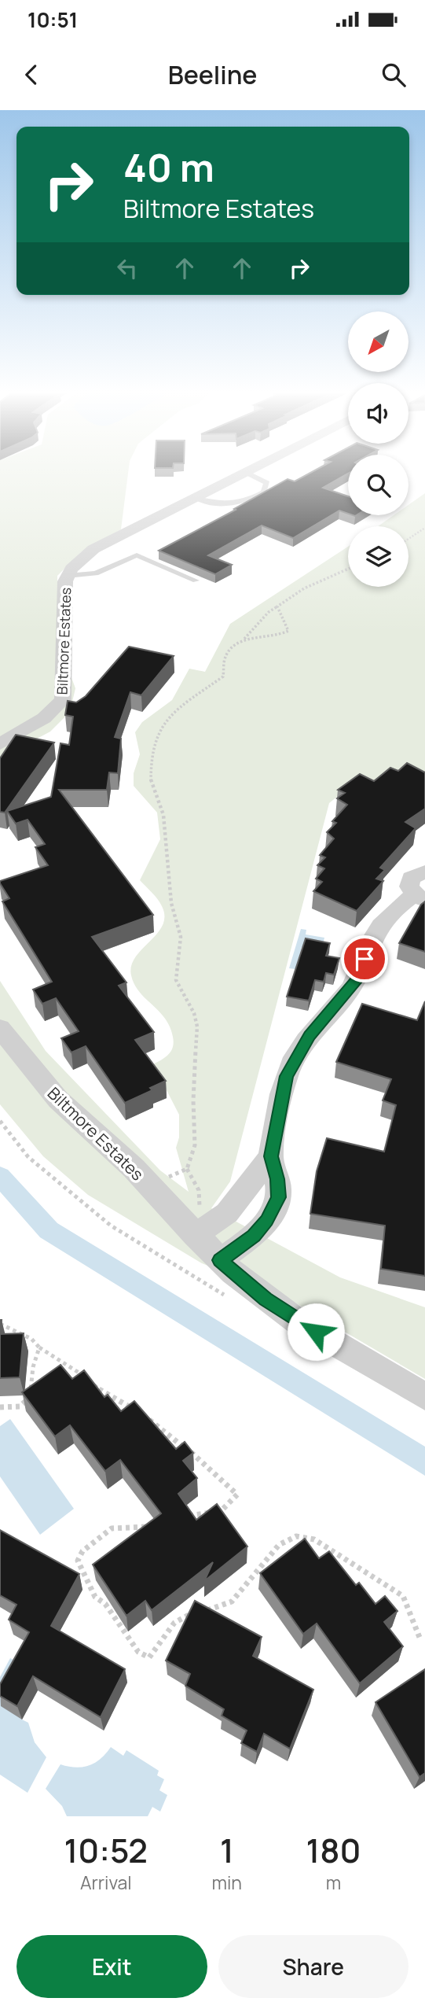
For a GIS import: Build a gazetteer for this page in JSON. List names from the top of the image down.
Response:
{
  "streets": {
    "street": ["Biltmore Estates"]
  },
  "north": "bottom left",
  "page": {
    "status": "10:51",
    "header": "Beeline",
    "turn": ["40 m", "Biltmore Estates"],
    "eta": [
      "10:52",
      "Arrival",
      "1",
      "min",
      "180",
      "m"
    ],
    "buttons": ["Exit", "Share"]
  }
}
